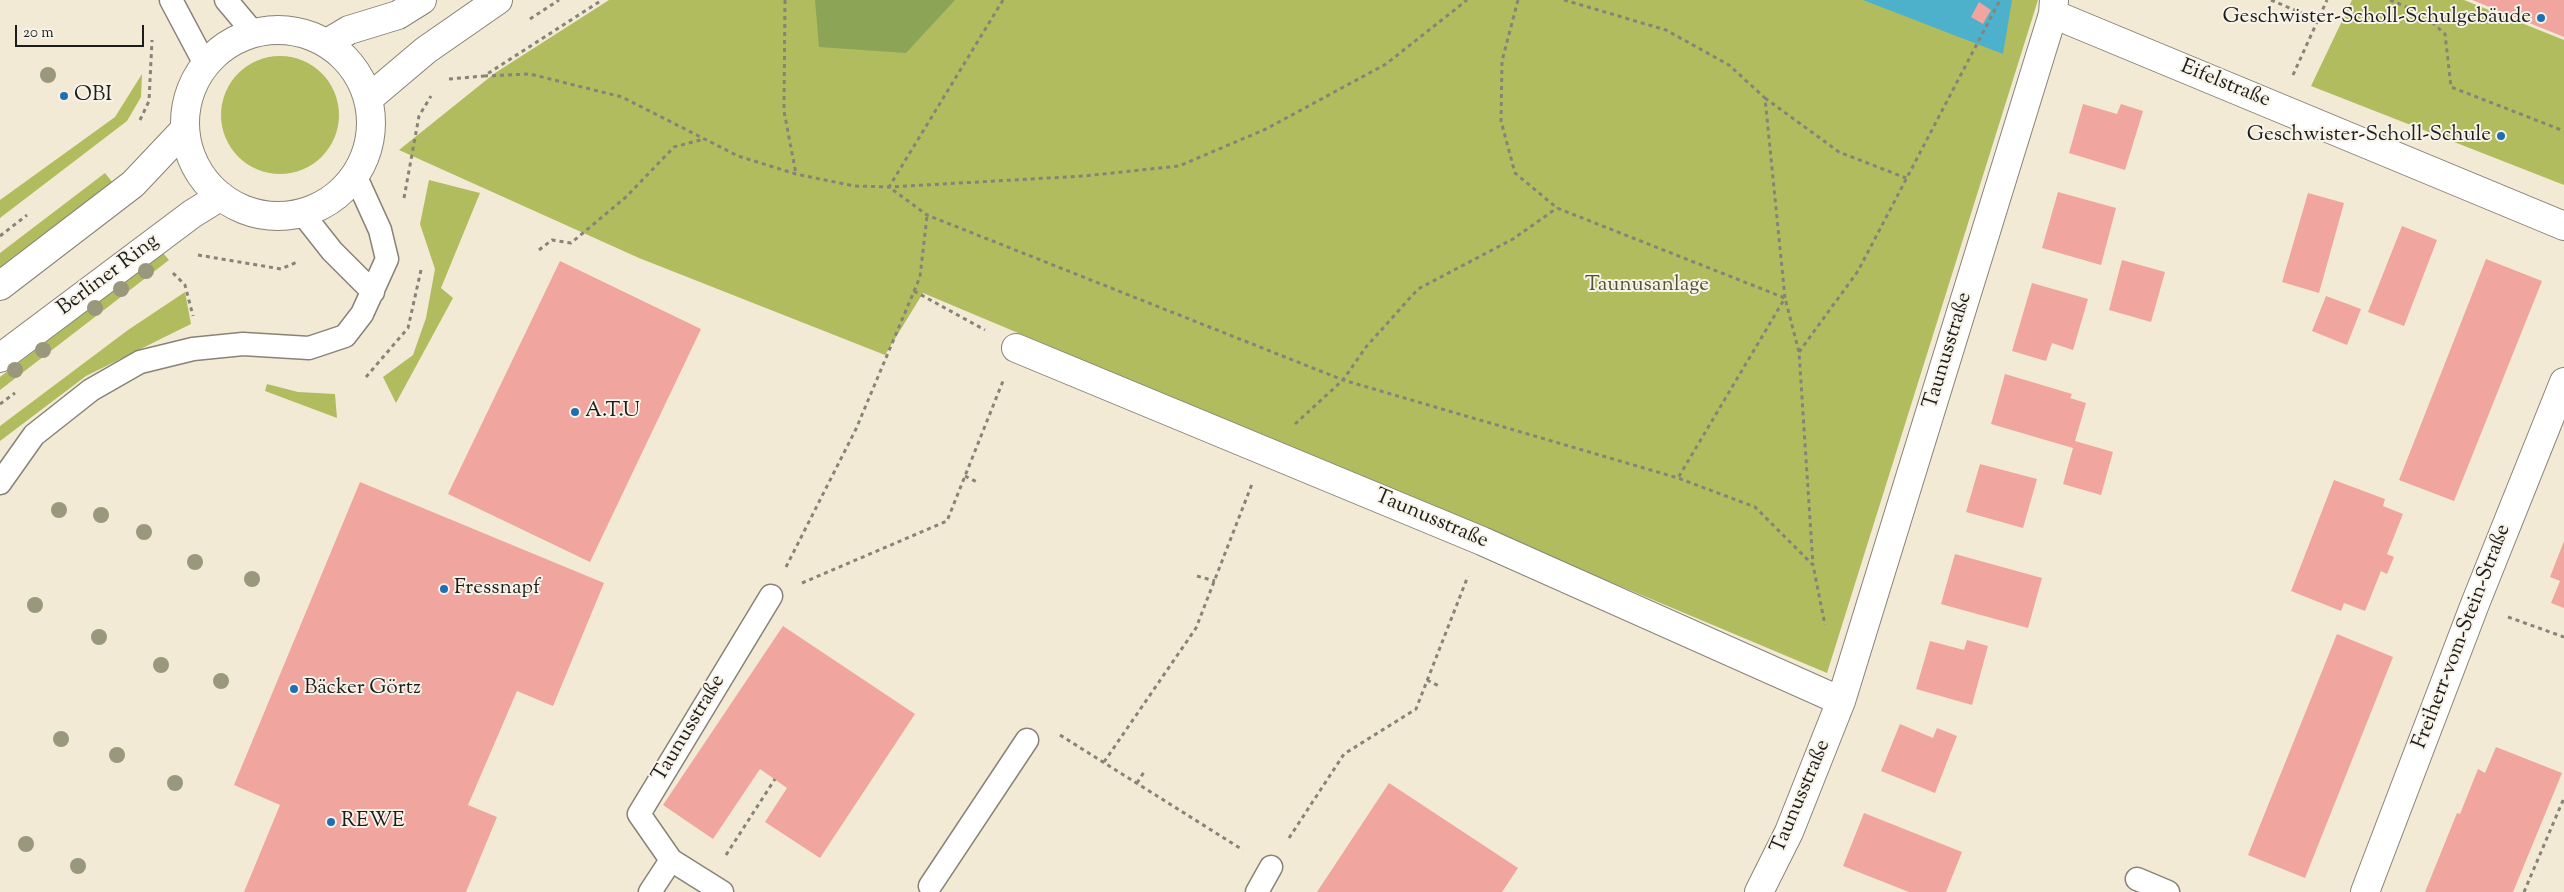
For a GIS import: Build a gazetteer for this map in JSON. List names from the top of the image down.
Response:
{
  "streets": {
    "street": [
      "Eifelstraße",
      "Berliner Ring",
      "Taunusstraße",
      "Freiherr-vom-Stein-Straße"
    ]
  },
  "crossings": [
    ["Eifelstraße", "Taunusstraße"]
  ],
  "parks": ["Taunusanlage"],
  "places": [
    "Geschwister-Scholl-Schulgebäude",
    "OBI",
    "Geschwister-Scholl-Schule",
    "A.T.U",
    "Fressnapf",
    "Bäcker Görtz",
    "REWE"
  ],
  "scale_bar": "20 m"
}
